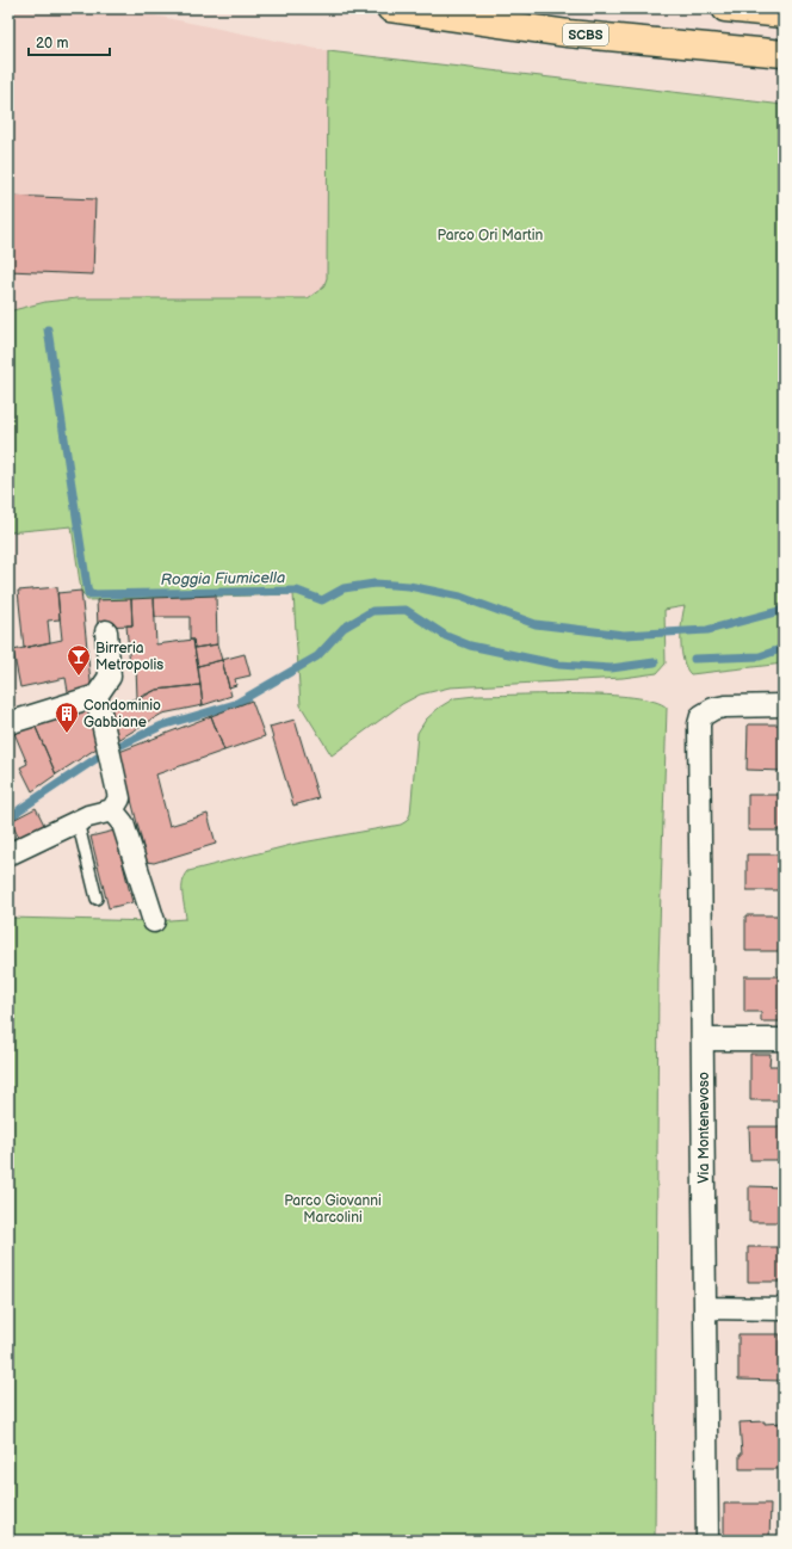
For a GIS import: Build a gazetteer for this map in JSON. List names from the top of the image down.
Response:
{
  "streets": {
    "highway": ["SCBS"],
    "street": ["Via Montenevoso"]
  },
  "water": ["Roggia Fiumicella"],
  "parks": ["Parco Ori Martin", "Parco Giovanni Marcolini"],
  "places": {
    "bar": ["Birreria Metropolis"],
    "building": ["Condominio Gabbiane"]
  },
  "scale_bar": "20 m"
}
